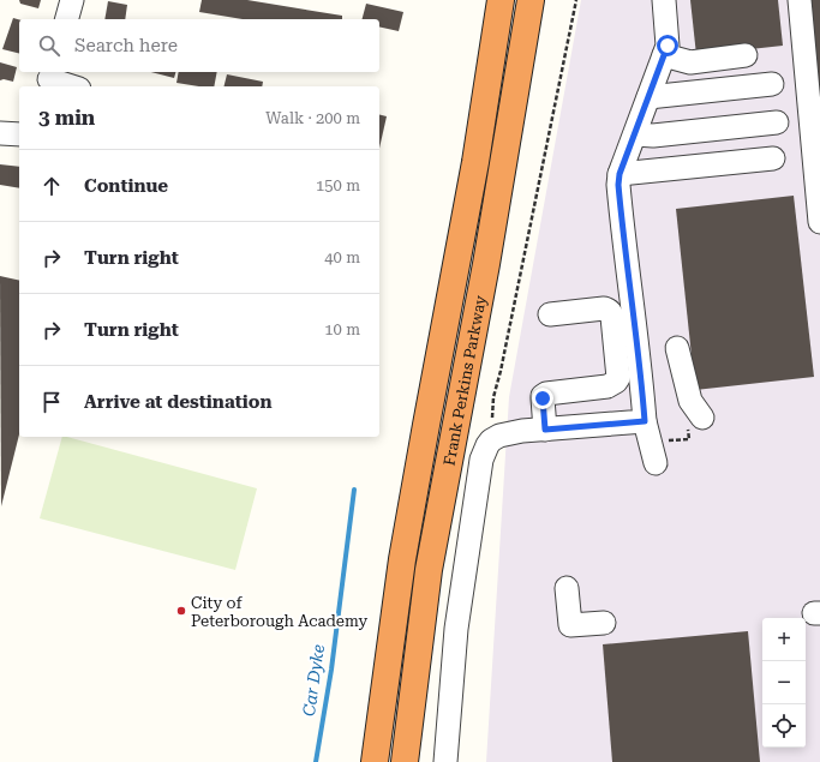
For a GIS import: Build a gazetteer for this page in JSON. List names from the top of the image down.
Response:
{
  "streets": {
    "highway": ["Frank Perkins Parkway"]
  },
  "water": ["Car Dyke"],
  "places": ["City of Peterborough Academy"],
  "page": {
    "search": "Search here",
    "heading": ["3 min", "Walk · 200 m"],
    "list": [
      ["Continue", "150 m"],
      ["Turn right", "40 m"],
      ["Turn right", "10 m"],
      "Arrive at destination"
    ],
    "map_buttons": ["+", "−"]
  }
}
